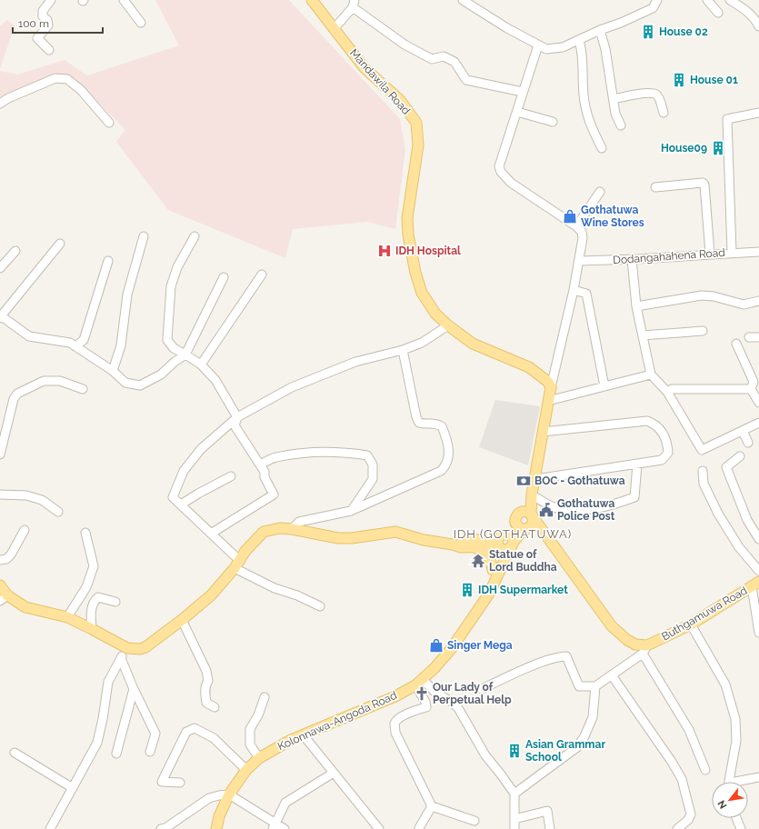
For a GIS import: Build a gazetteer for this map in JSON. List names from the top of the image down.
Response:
{
  "streets": {
    "main road": ["Mandawila Road", "Buthgamuwa Road", "Kolonnawa-Angoda Road"],
    "street": ["Dodangahahena Road"]
  },
  "districts": ["IDH (GOTHATUWA)"],
  "places": {
    "building": [
      "House 02",
      "House 01",
      "House09",
      "IDH Supermarket",
      "Asian Grammar School"
    ],
    "shop": ["Gothatuwa Wine Stores", "Singer Mega"],
    "hospital": ["IDH Hospital"],
    "bank": ["BOC - Gothatuwa"],
    "public building": ["Gothatuwa Police Post"],
    "temple": ["Statue of Lord Buddha"],
    "church": ["Our Lady of Perpetual Help"]
  },
  "scale_bar": "100 m",
  "north": "bottom left"
}
